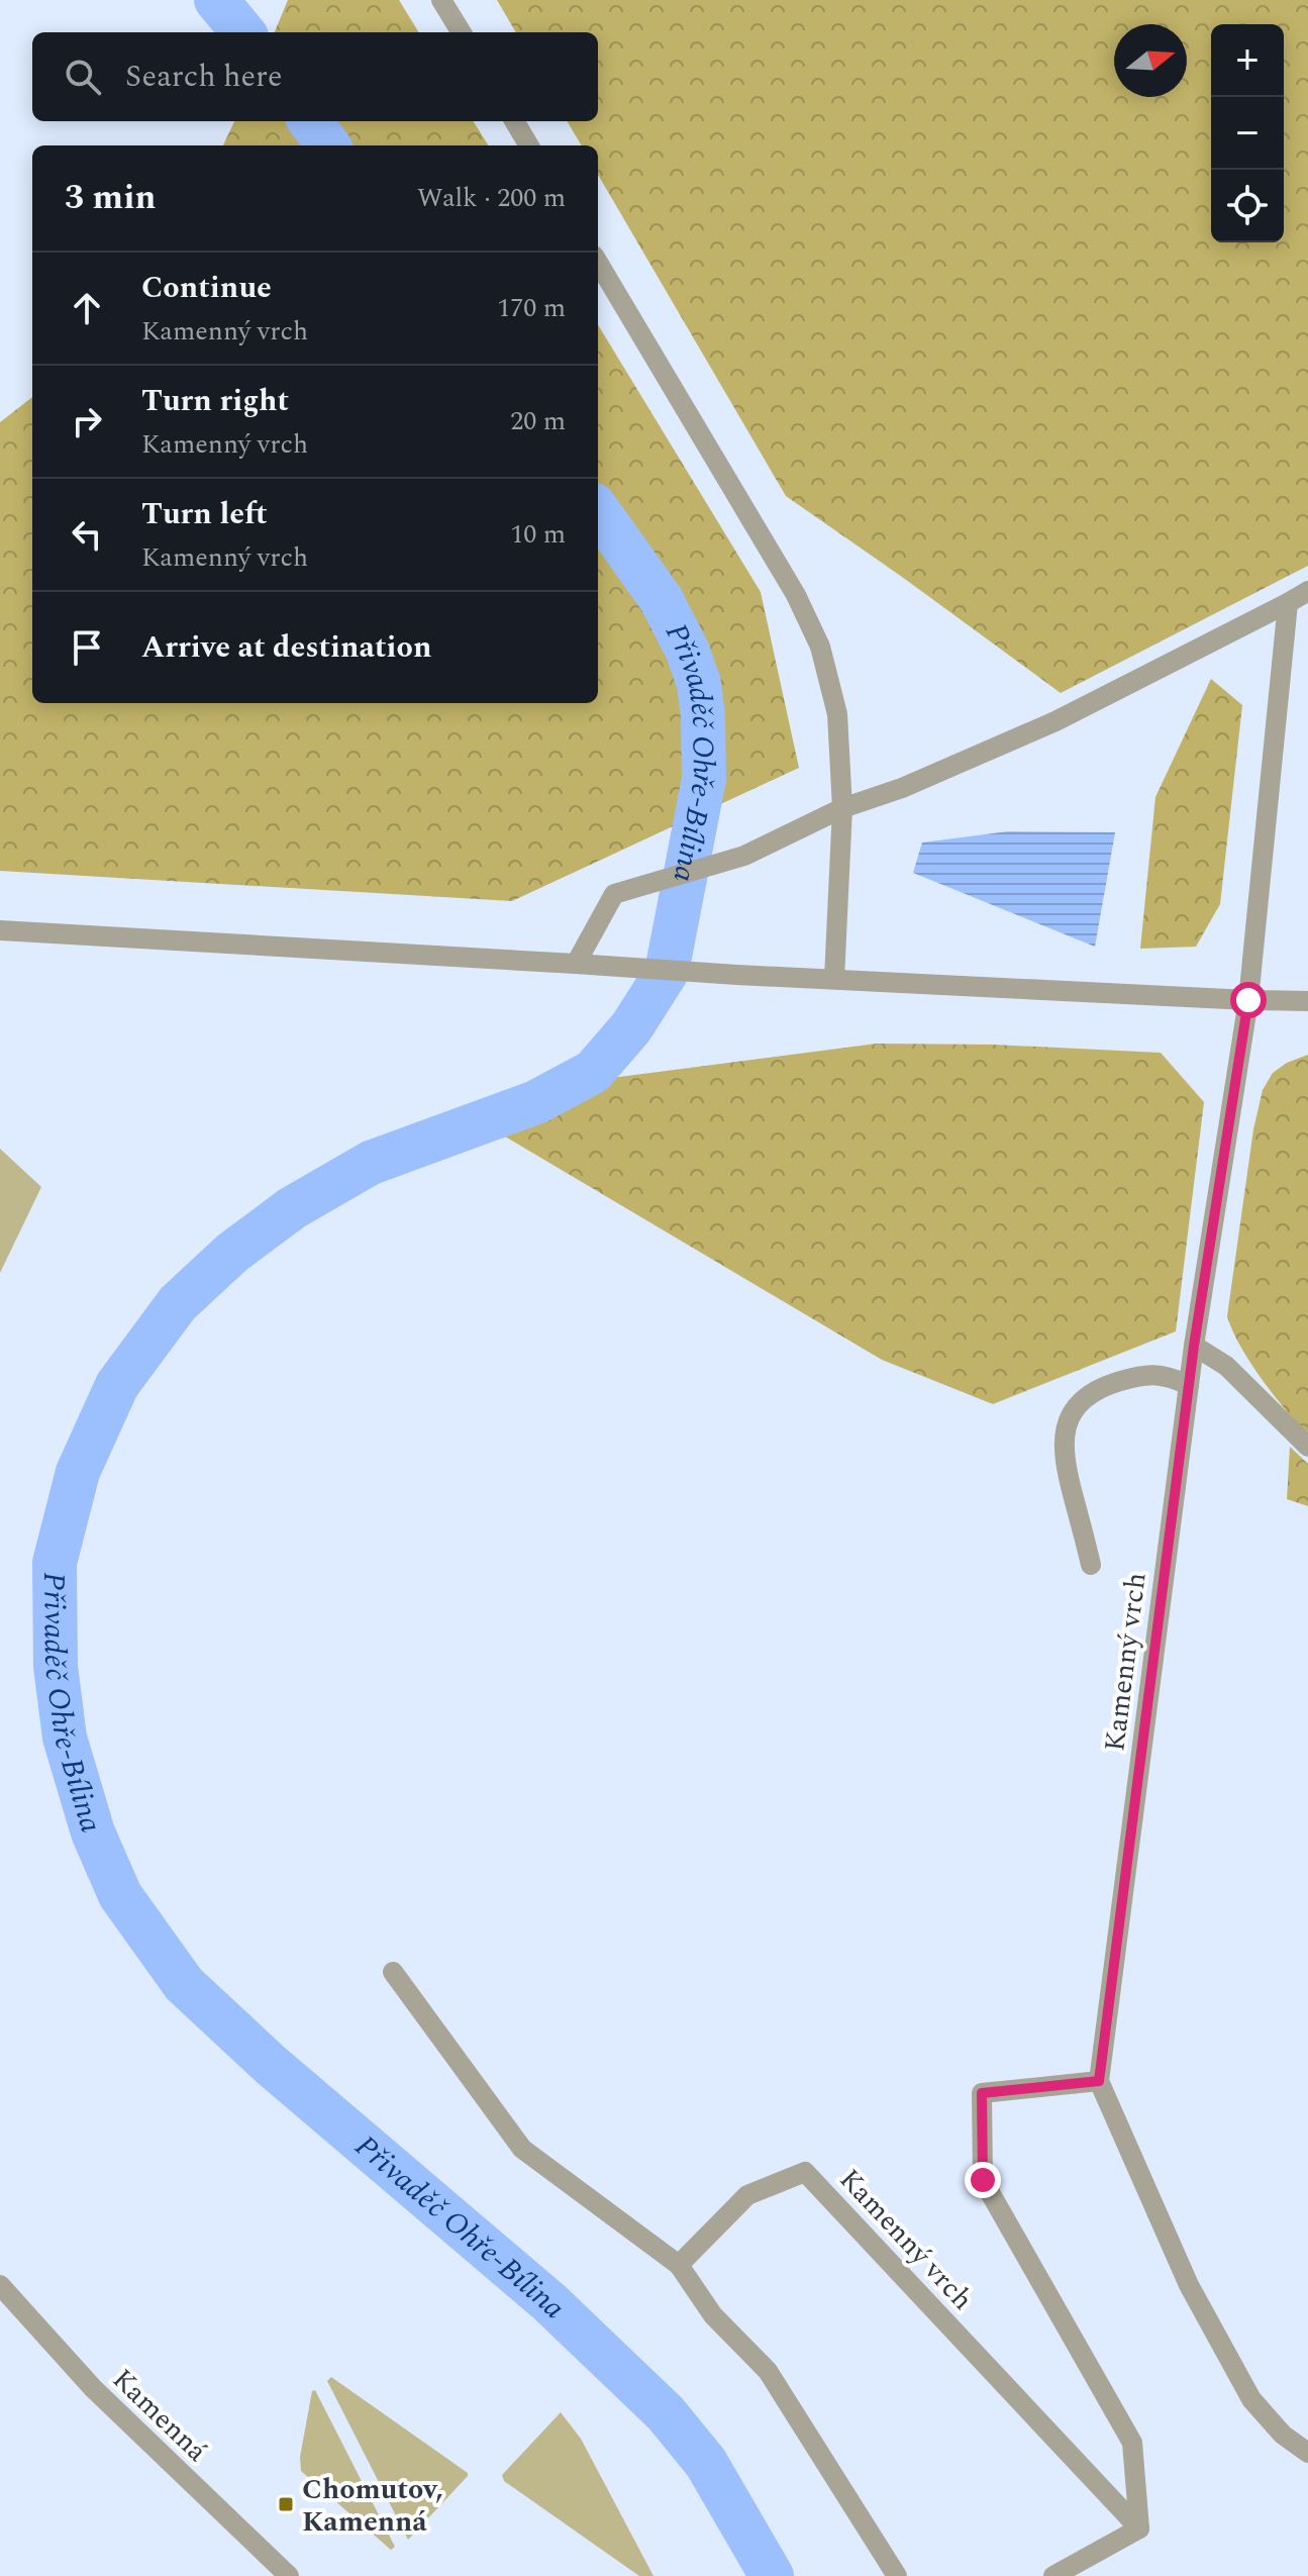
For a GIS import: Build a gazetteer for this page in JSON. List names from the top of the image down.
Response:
{
  "streets": {
    "street": ["Kamenný vrch", "Kamenná"]
  },
  "water": ["Přivaděč Ohře-Bílina"],
  "places": {
    "transit": ["Chomutov, Kamenná"]
  },
  "north": "right",
  "page": {
    "map_buttons": ["+", "−"],
    "search": "Search here",
    "heading": ["3 min", "Walk · 200 m"],
    "list": [
      ["Continue", "Kamenný vrch", "170 m"],
      ["Turn right", "Kamenný vrch", "20 m"],
      ["Turn left", "Kamenný vrch", "10 m"],
      "Arrive at destination"
    ]
  }
}
